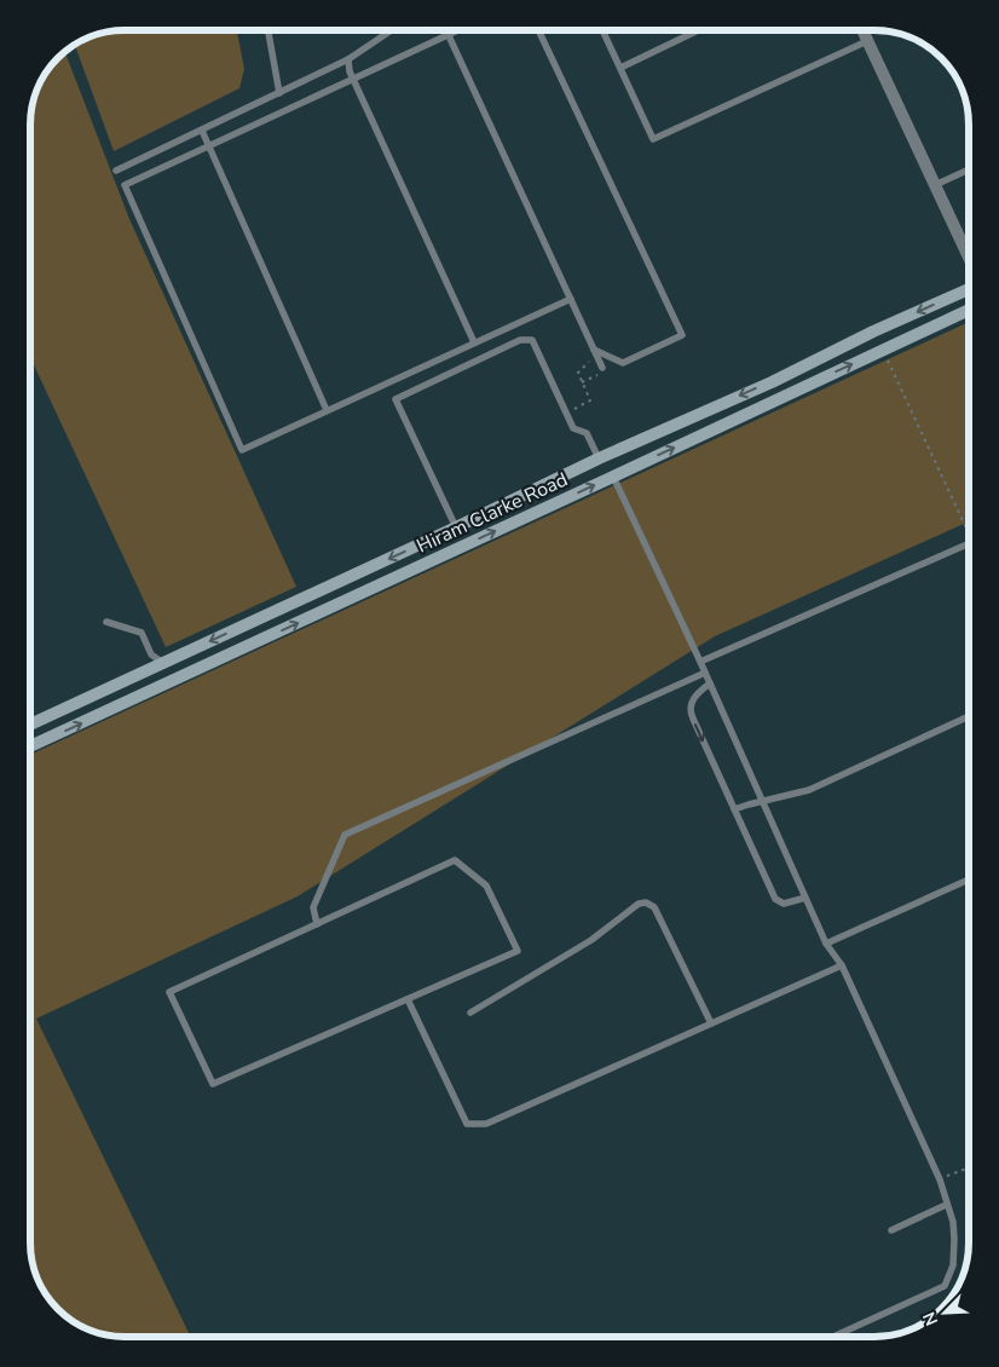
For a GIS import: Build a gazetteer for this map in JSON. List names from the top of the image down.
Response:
{
  "streets": {
    "main road": ["Hiram Clarke Road"]
  },
  "north": "bottom left"
}
